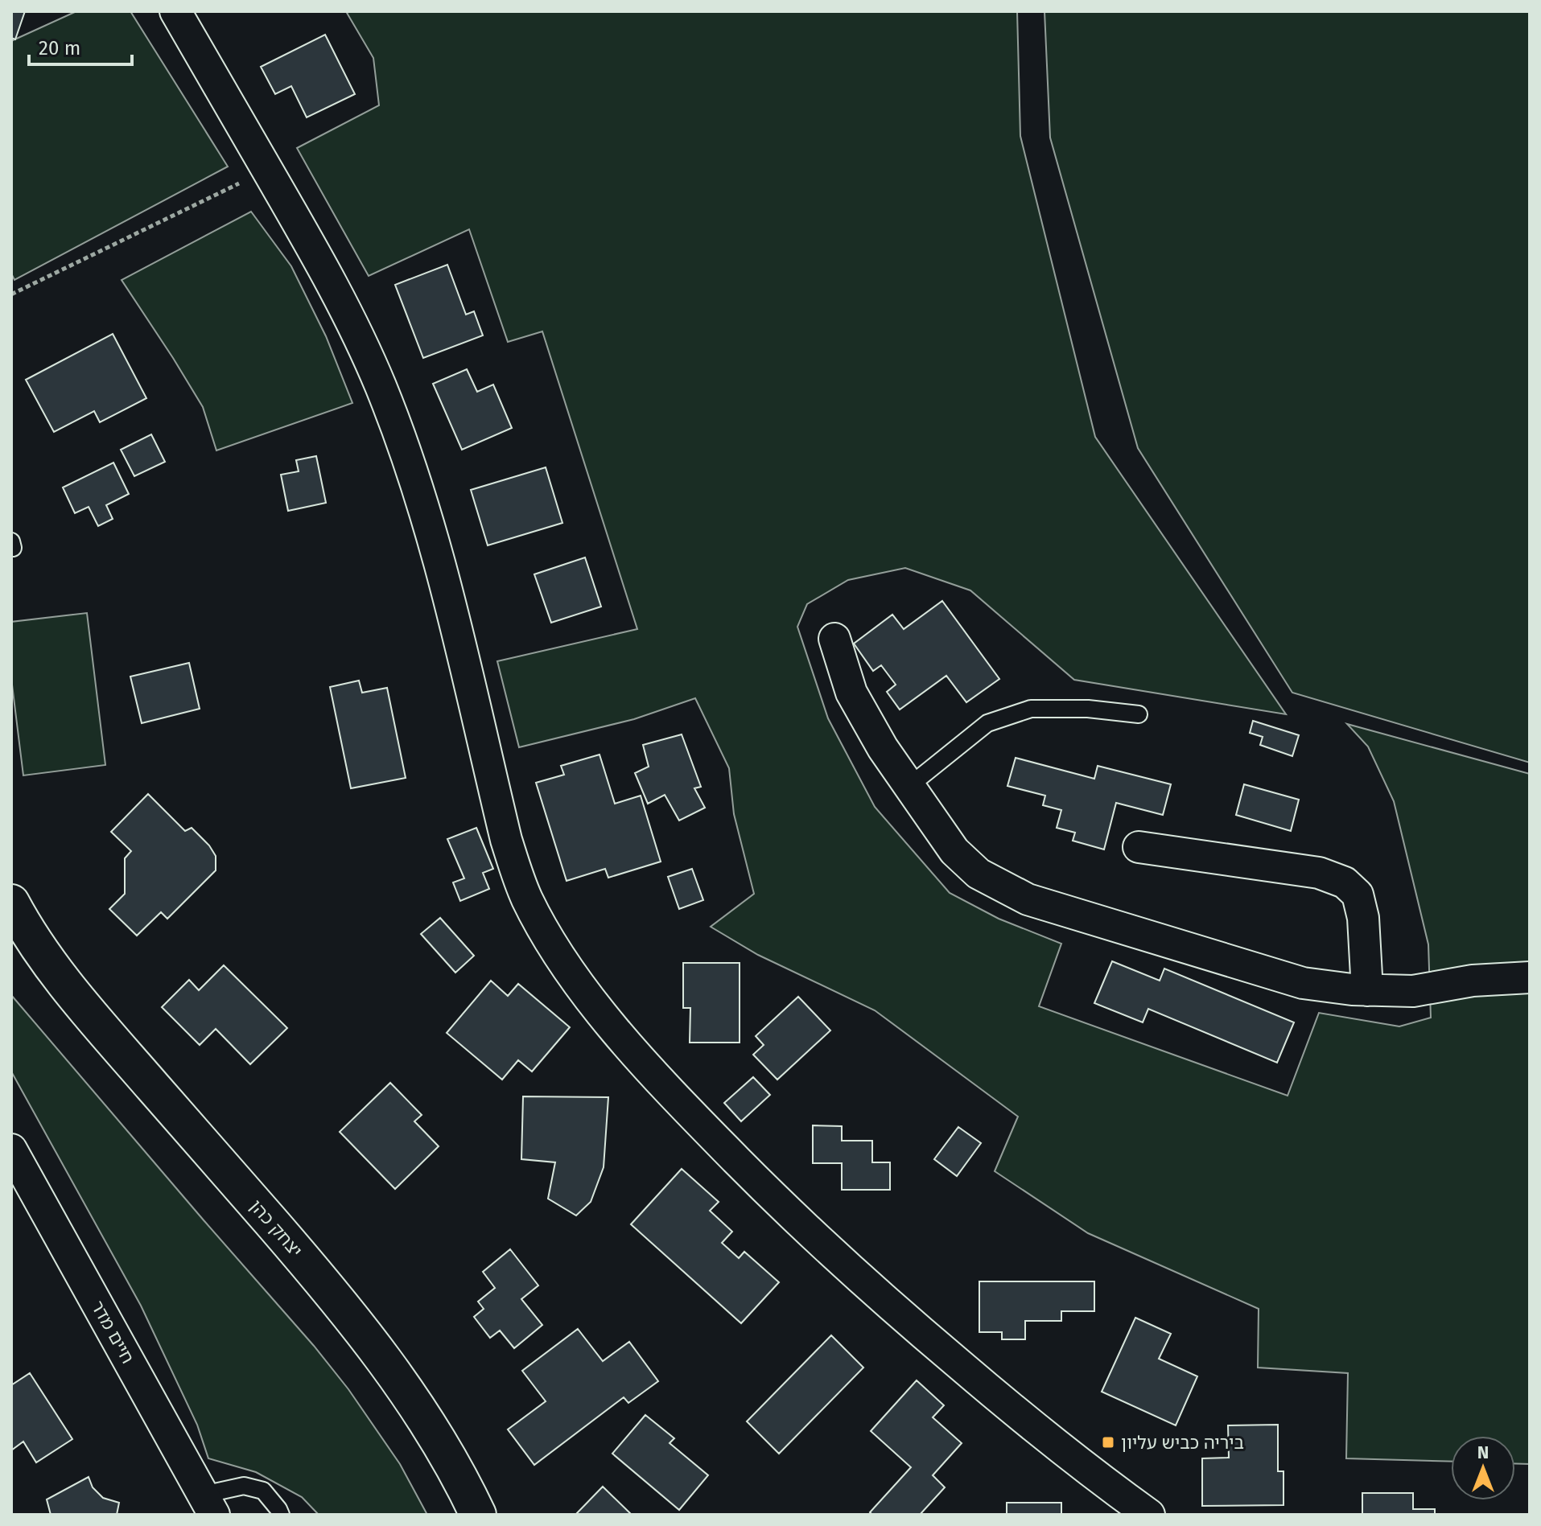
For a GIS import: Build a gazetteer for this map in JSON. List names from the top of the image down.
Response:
{
  "streets": {
    "street": ["יצחק כהן", "חיים מדר"]
  },
  "places": {
    "transit": ["ביריה כביש עליון"]
  },
  "scale_bar": "20 m",
  "north": "top"
}
